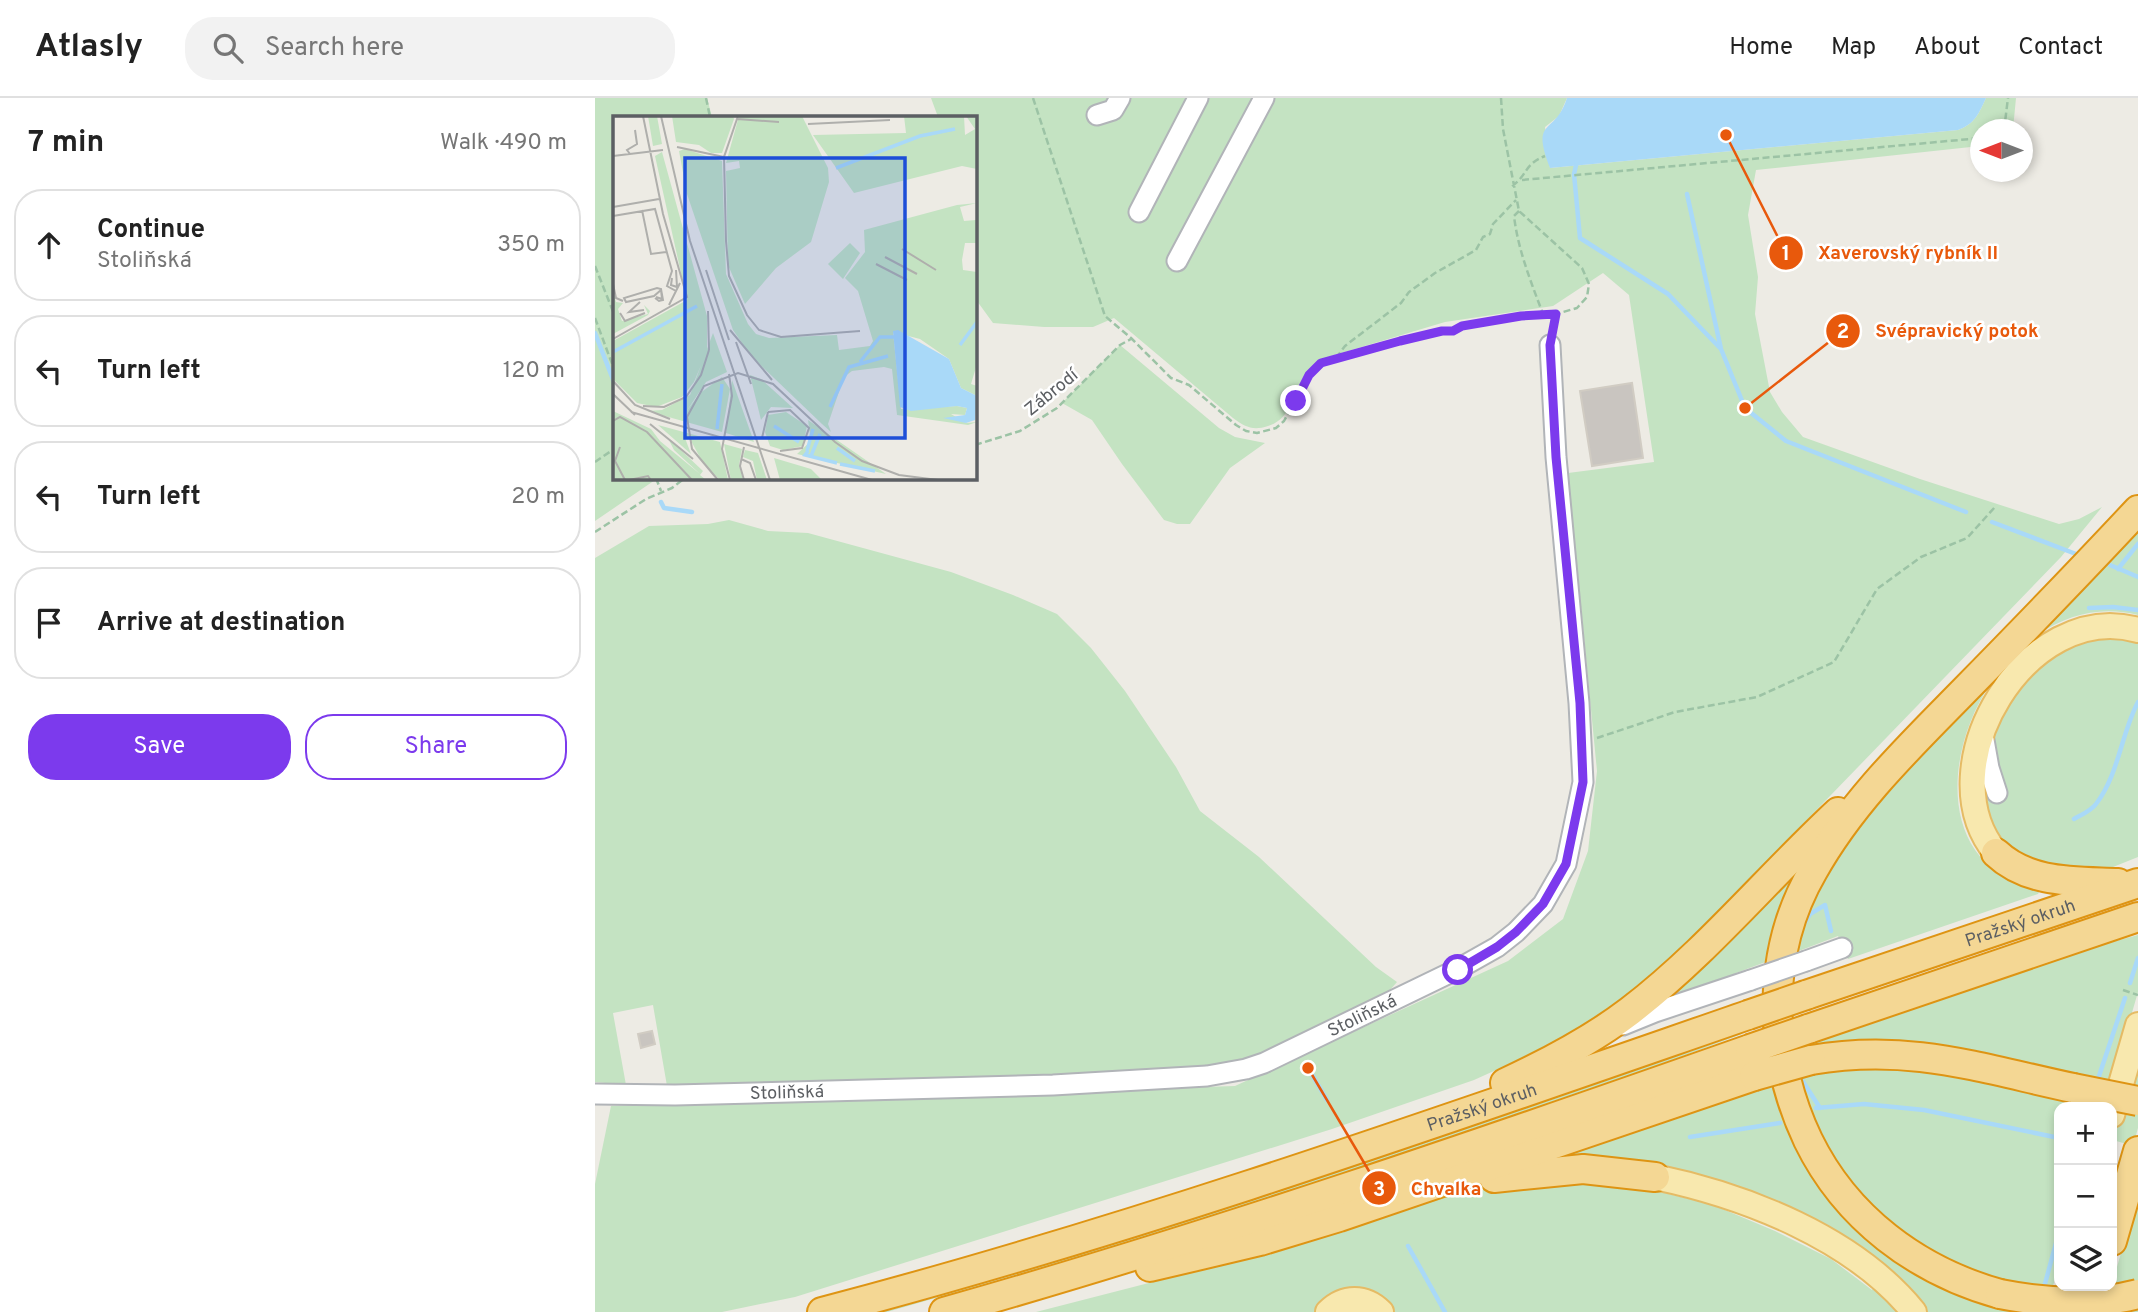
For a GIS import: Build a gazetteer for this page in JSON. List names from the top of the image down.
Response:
{
  "streets": {
    "highway": ["Pražský okruh"],
    "lane": ["Stoliňská"],
    "path": ["Zábrodí"]
  },
  "places": ["Xaverovský rybník II", "Svépravický potok", "Chvalka"],
  "north": "left",
  "page": {
    "header": "Atlasly",
    "search": "Search here",
    "nav": [
      "Home",
      "Map",
      "About",
      "Contact"
    ],
    "heading": ["7 min", "Walk · 490 m"],
    "list": [
      ["Continue", "Stoliňská", "350 m"],
      ["Turn left", "120 m"],
      ["Turn left", "20 m"],
      "Arrive at destination"
    ],
    "buttons": ["Save", "Share"],
    "map_buttons": ["+", "−"]
  }
}
